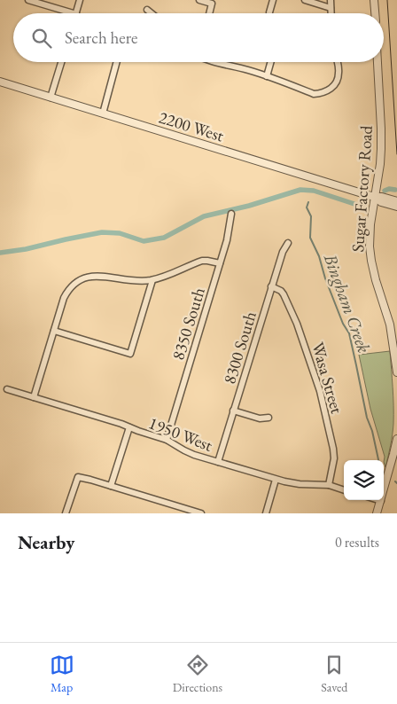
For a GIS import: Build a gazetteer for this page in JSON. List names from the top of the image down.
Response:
{
  "streets": {
    "street": [
      "2200 West",
      "Sugar Factory Road",
      "8350 South",
      "8300 South",
      "Wasa Street",
      "1950 West"
    ]
  },
  "crossings": [
    ["2200 West", "Sugar Factory Road"],
    ["8350 South", "1950 West"],
    ["8300 South", "Wasa Street"],
    ["8300 South", "1950 West"],
    ["Wasa Street", "1950 West"]
  ],
  "water": ["Bingham Creek"],
  "page": {
    "search": "Search here",
    "heading": ["Nearby", "0 results"],
    "nav": ["Map", "Directions", "Saved"]
  }
}
